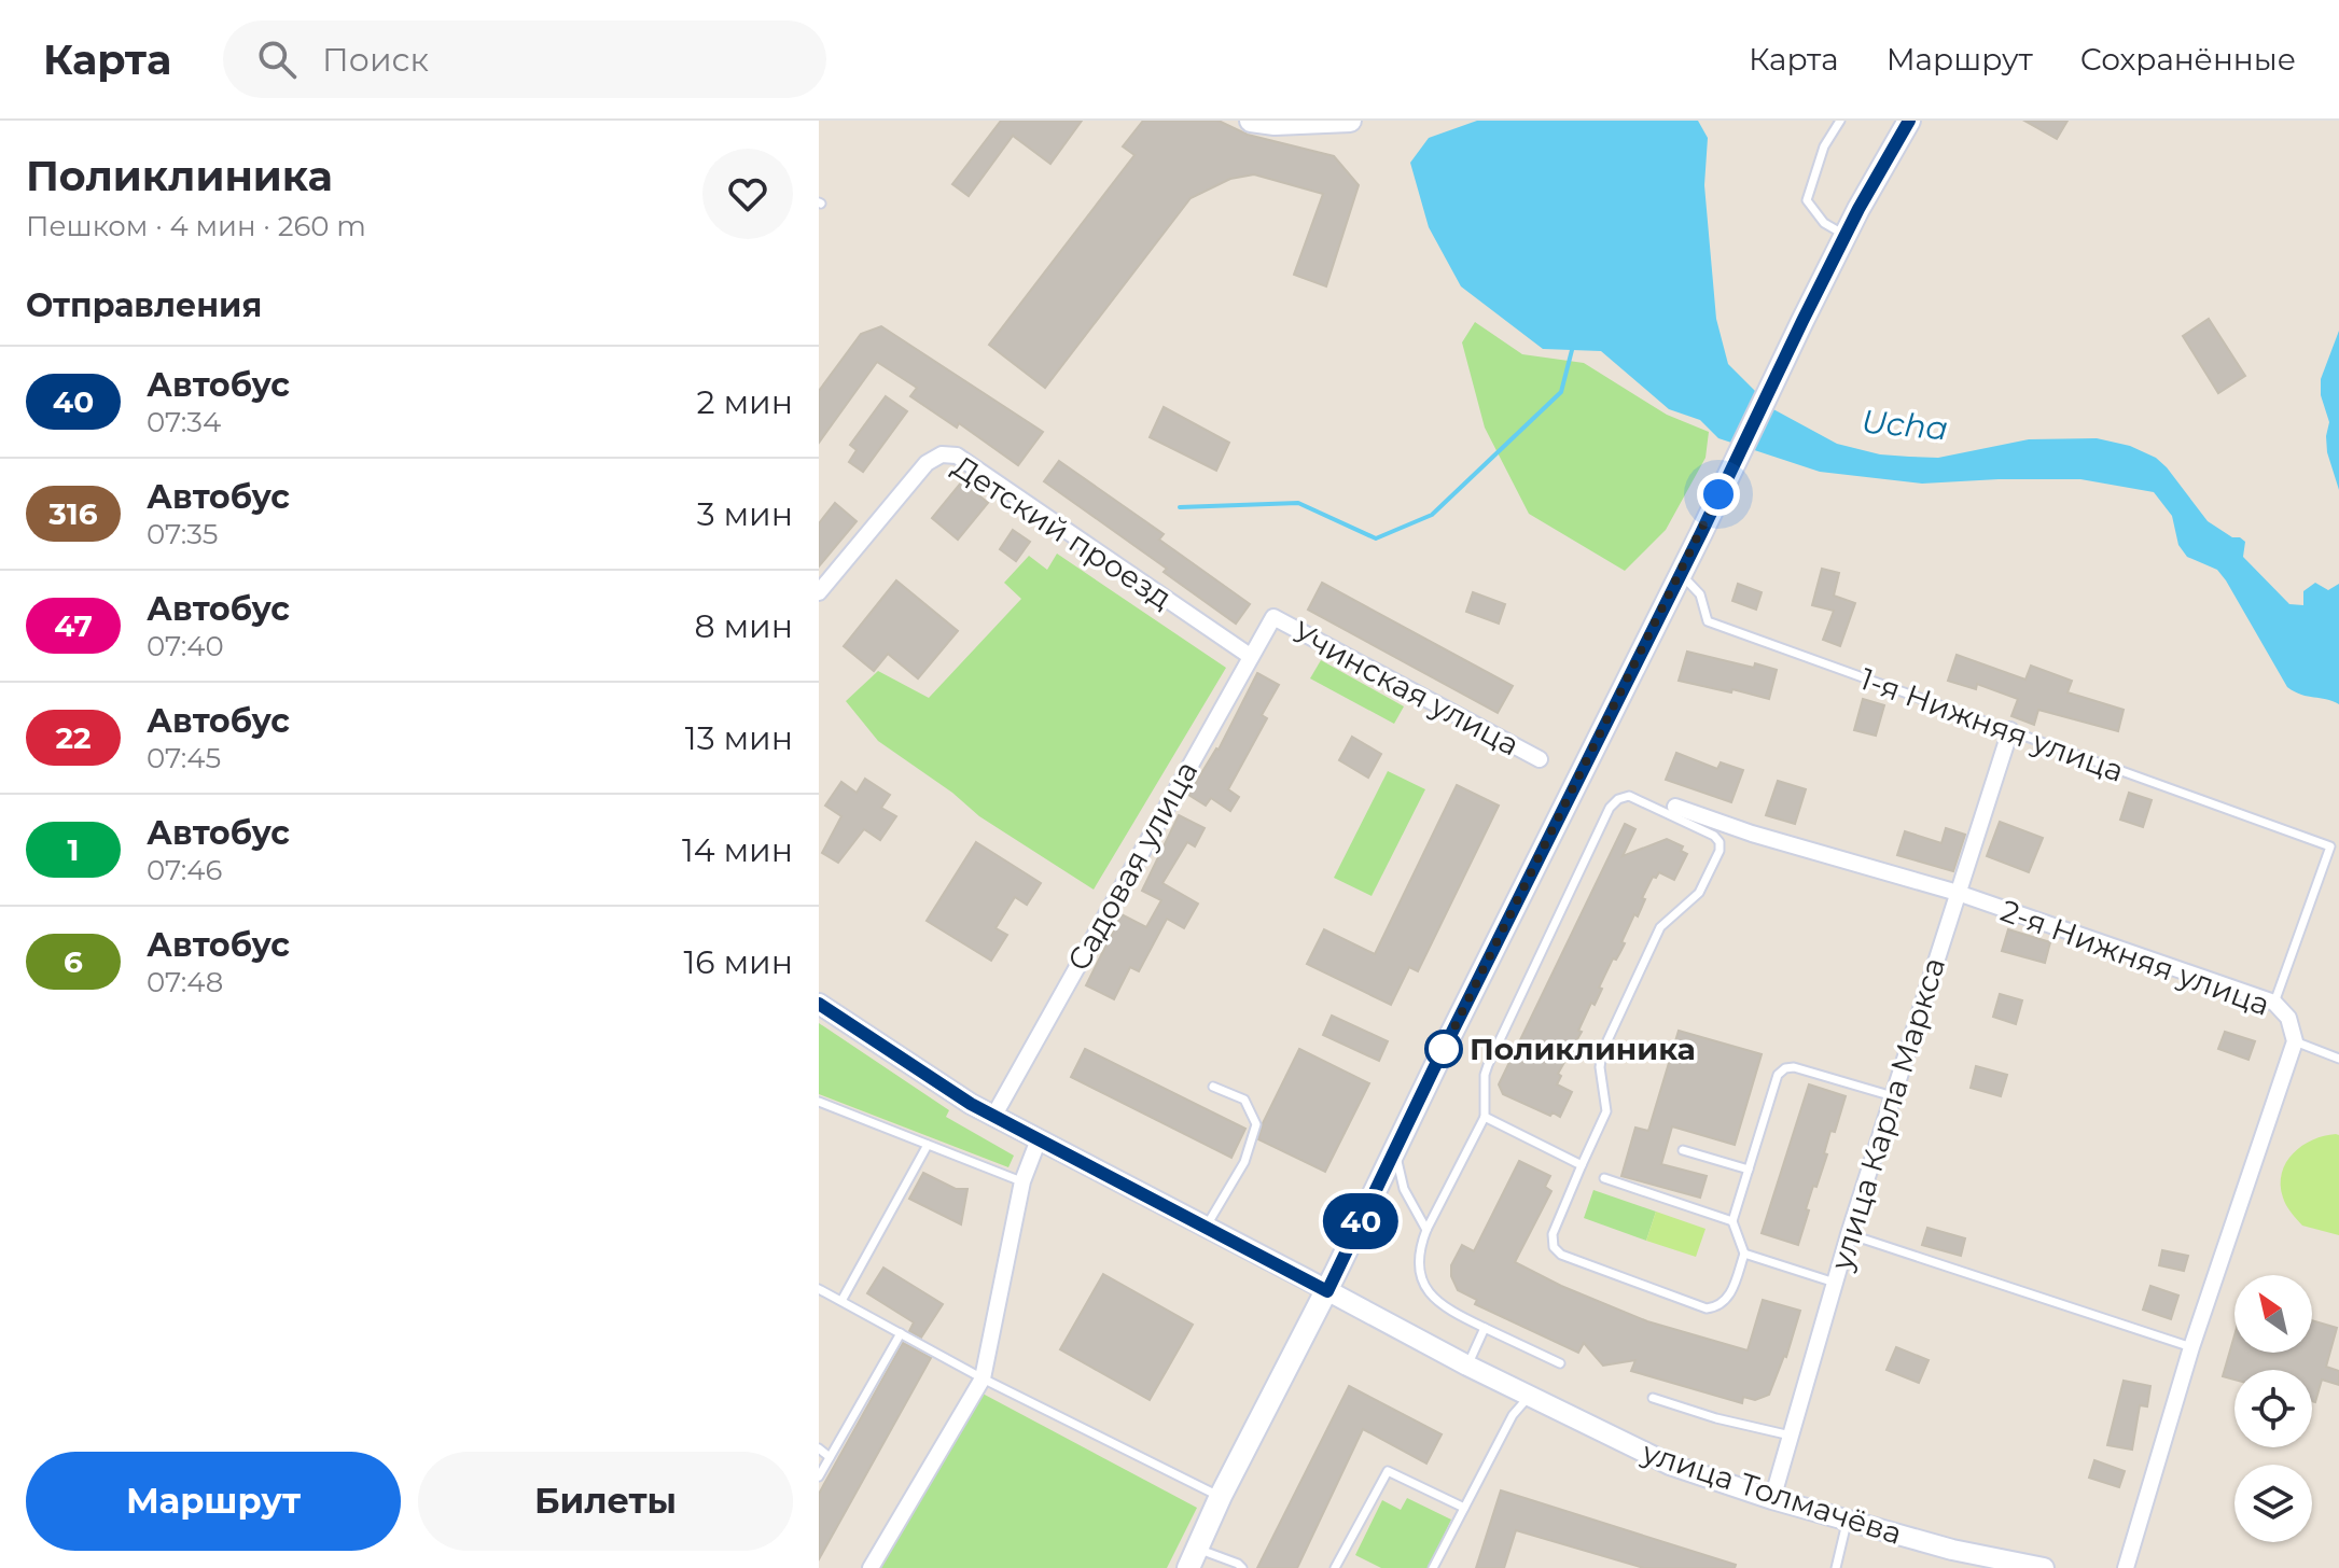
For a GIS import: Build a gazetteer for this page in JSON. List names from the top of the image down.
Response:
{
  "streets": {
    "street": [
      "Детский проезд",
      "Учинская улица",
      "Садовая улица",
      "2-я Нижняя улица",
      "улица Карла Маркса",
      "улица Толмачёва"
    ],
    "lane": ["1-я Нижняя улица"]
  },
  "crossings": [
    ["Детский проезд", "Садовая улица"],
    ["Учинская улица", "Садовая улица"],
    ["1-я Нижняя улица", "2-я Нижняя улица"],
    ["1-я Нижняя улица", "улица Карла Маркса"],
    ["Садовая улица", "улица Толмачёва"],
    ["2-я Нижняя улица", "улица Карла Маркса"],
    ["улица Карла Маркса", "улица Толмачёва"]
  ],
  "water": ["Ucha"],
  "places": ["Поликлиника"],
  "lines": ["bus line 40"],
  "north": "top left",
  "page": {
    "header": "Карта",
    "search": "Поиск",
    "nav": ["Карта", "Маршрут", "Сохранённые"],
    "heading": [
      ["Поликлиника", "Пешком · 4 мин · 260 m"],
      "Отправления"
    ],
    "on_map": "40",
    "list": [
      {
        "mark": "40",
        "name": "Автобус",
        "note": "07:34",
        "value": "2 мин"
      },
      {
        "mark": "316",
        "name": "Автобус",
        "note": "07:35",
        "value": "3 мин"
      },
      {
        "mark": "47",
        "name": "Автобус",
        "note": "07:40",
        "value": "8 мин"
      },
      {
        "mark": "22",
        "name": "Автобус",
        "note": "07:45",
        "value": "13 мин"
      },
      {
        "mark": "1",
        "name": "Автобус",
        "note": "07:46",
        "value": "14 мин"
      },
      {
        "mark": "6",
        "name": "Автобус",
        "note": "07:48",
        "value": "16 мин"
      }
    ],
    "buttons": ["Маршрут", "Билеты"]
  }
}
